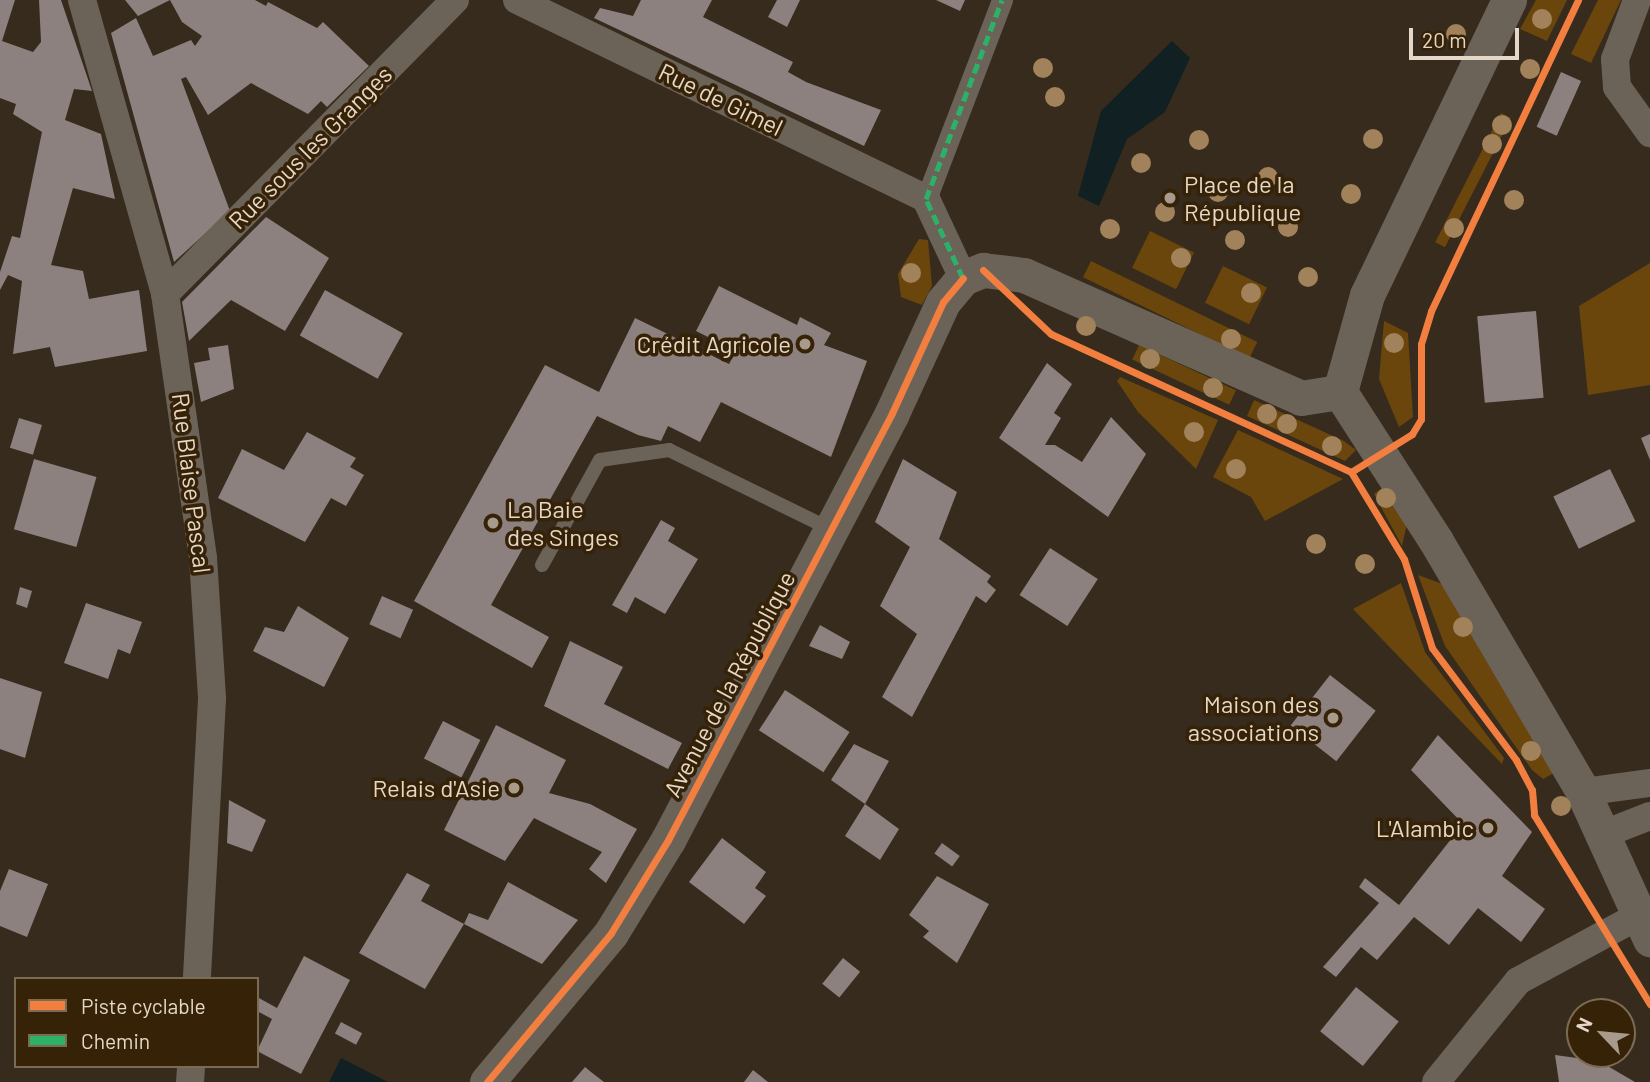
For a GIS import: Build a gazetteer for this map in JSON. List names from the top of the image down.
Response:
{
  "streets": {
    "street": [
      "Rue de Gimel",
      "Rue sous les Granges",
      "Rue Blaise Pascal",
      "Avenue de la République"
    ]
  },
  "crossings": [
    ["Rue sous les Granges", "Rue Blaise Pascal"]
  ],
  "places": [
    "Place de la République",
    "Crédit Agricole",
    "La Baie des Singes",
    "Maison des associations",
    "Relais d'Asie",
    "L'Alambic"
  ],
  "legend": ["Piste cyclable", "Chemin"],
  "scale_bar": "20 m",
  "north": "top left"
}
